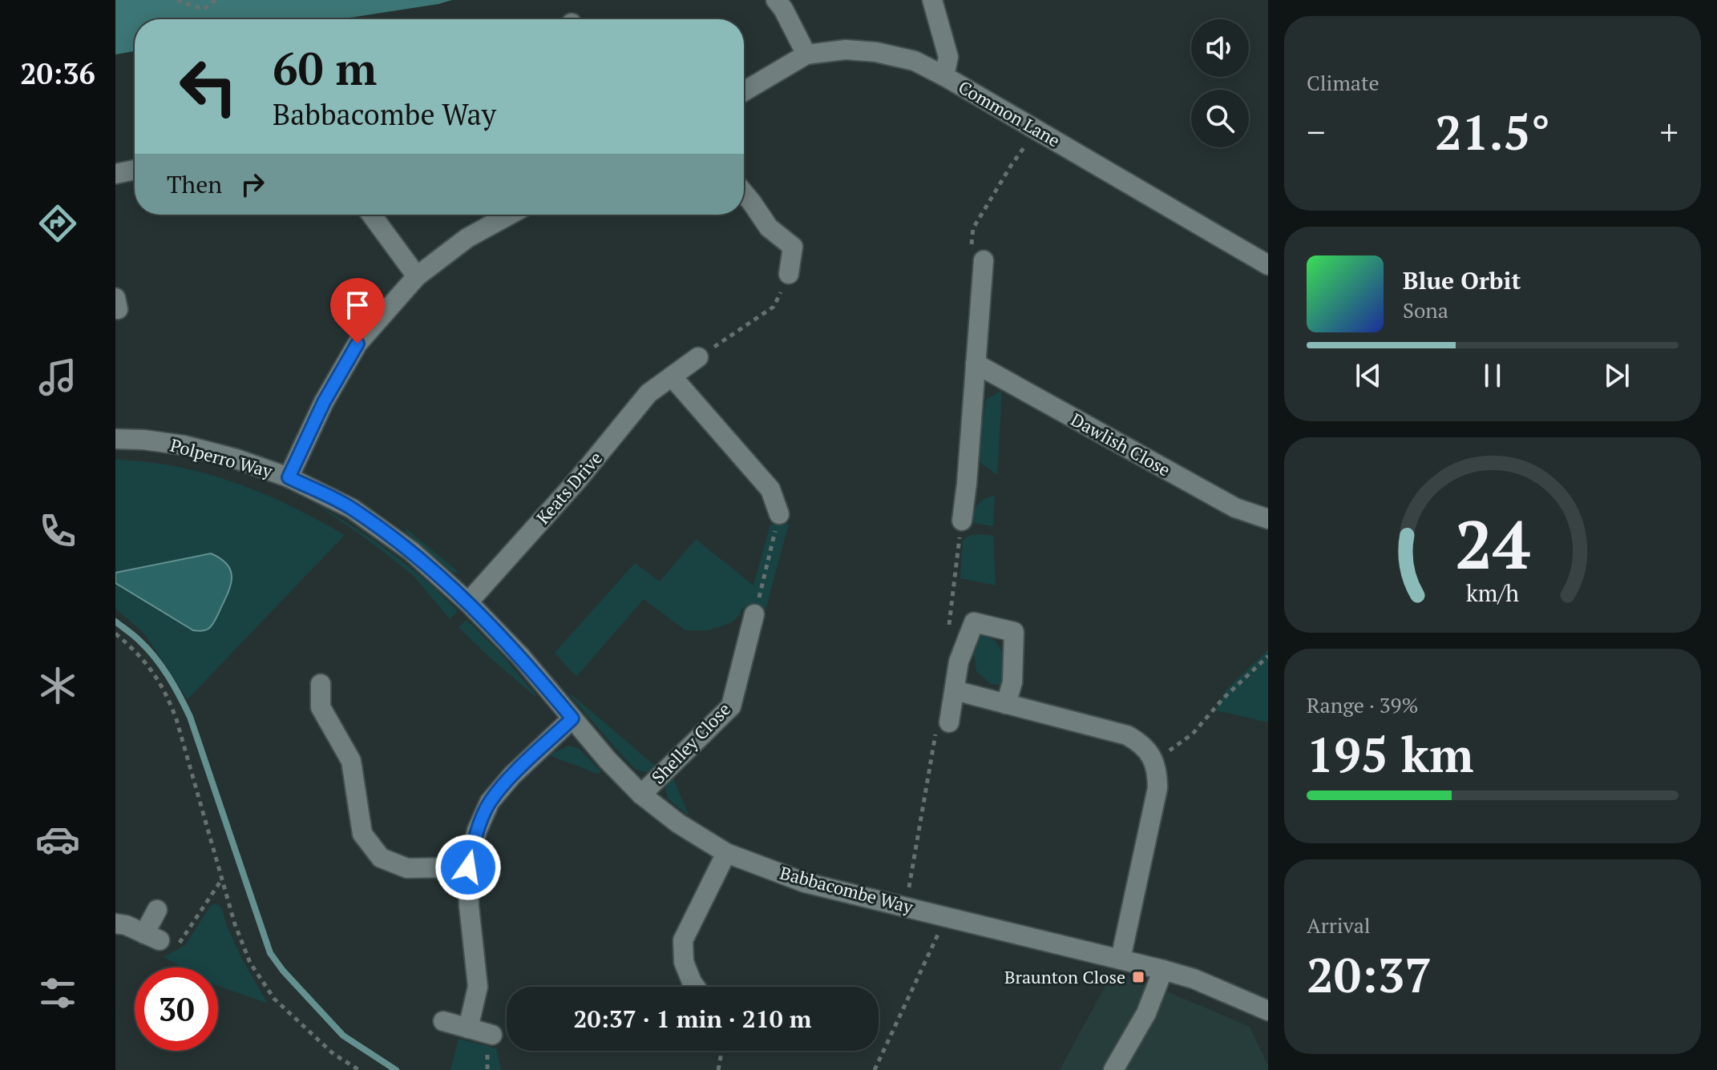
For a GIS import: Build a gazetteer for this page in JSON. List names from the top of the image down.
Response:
{
  "streets": {
    "street": [
      "Common Lane",
      "Dawlish Close",
      "Polperro Way",
      "Keats Drive",
      "Shelley Close",
      "Babbacombe Way"
    ]
  },
  "crossings": [
    ["Polperro Way", "Babbacombe Way"],
    ["Keats Drive", "Babbacombe Way"],
    ["Shelley Close", "Babbacombe Way"]
  ],
  "places": {
    "transit": ["Braunton Close"]
  },
  "page": {
    "tabs": "20:36",
    "tile": [
      "Climate",
      ["Range · 39%", "195 km"],
      ["Arrival", "20:37"]
    ],
    "turn": ["60 m", "Babbacombe Way"],
    "heat": ["−", "21.5°", "+"],
    "then": "Then",
    "song": ["Blue Orbit", "Sona"],
    "limit": "30",
    "trip": "20:37 · 1 min · 210 m",
    "gauge": ["24", "km/h"]
  }
}
